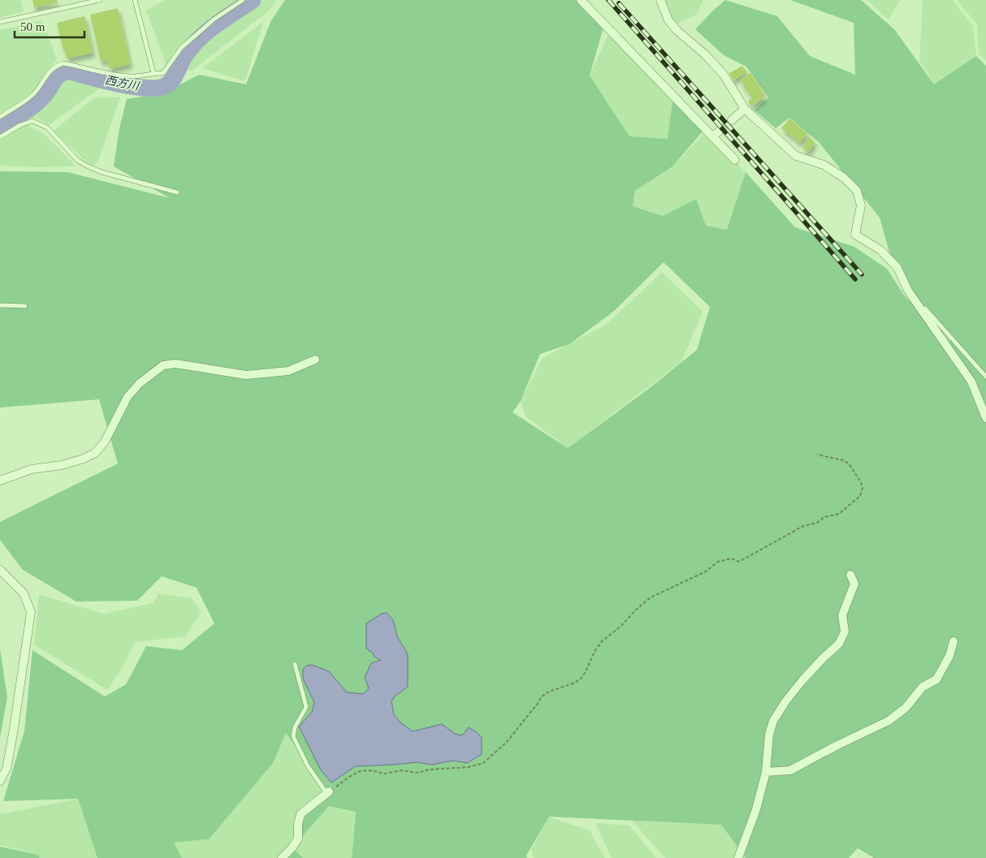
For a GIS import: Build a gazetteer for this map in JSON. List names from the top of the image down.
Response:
{
  "water": ["西方川"],
  "scale_bar": "50 m"
}
